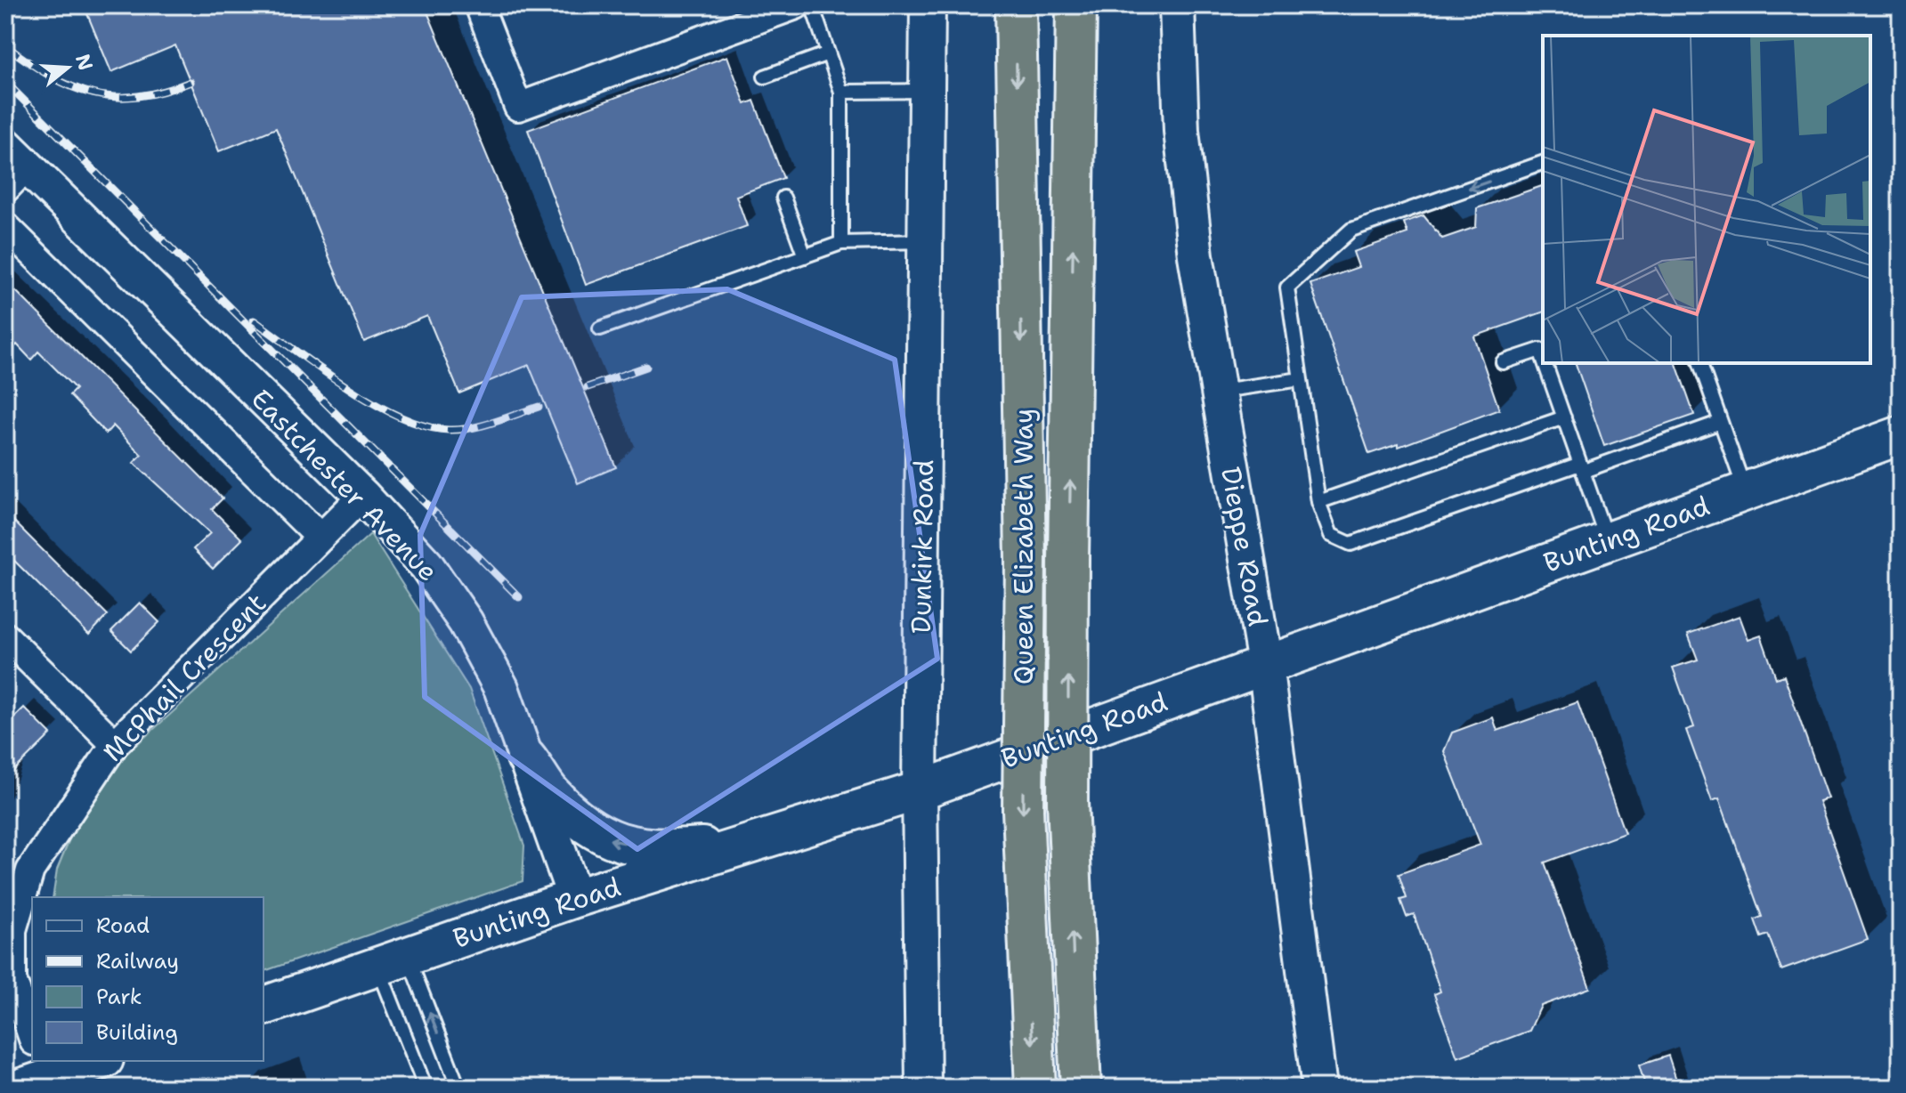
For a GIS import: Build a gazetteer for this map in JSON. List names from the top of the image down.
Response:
{
  "streets": {
    "highway": ["Queen Elizabeth Way"],
    "main road": ["Bunting Road"],
    "street": [
      "Eastchester Avenue",
      "Dunkirk Road",
      "Dieppe Road",
      "McPhail Crescent"
    ]
  },
  "crossings": [
    ["Eastchester Avenue", "Bunting Road"],
    ["Eastchester Avenue", "McPhail Crescent"],
    ["Bunting Road", "Dunkirk Road"],
    ["Bunting Road", "Dieppe Road"]
  ],
  "legend": [
    "Road",
    "Railway",
    "Park",
    "Building"
  ],
  "north": "right"
}
